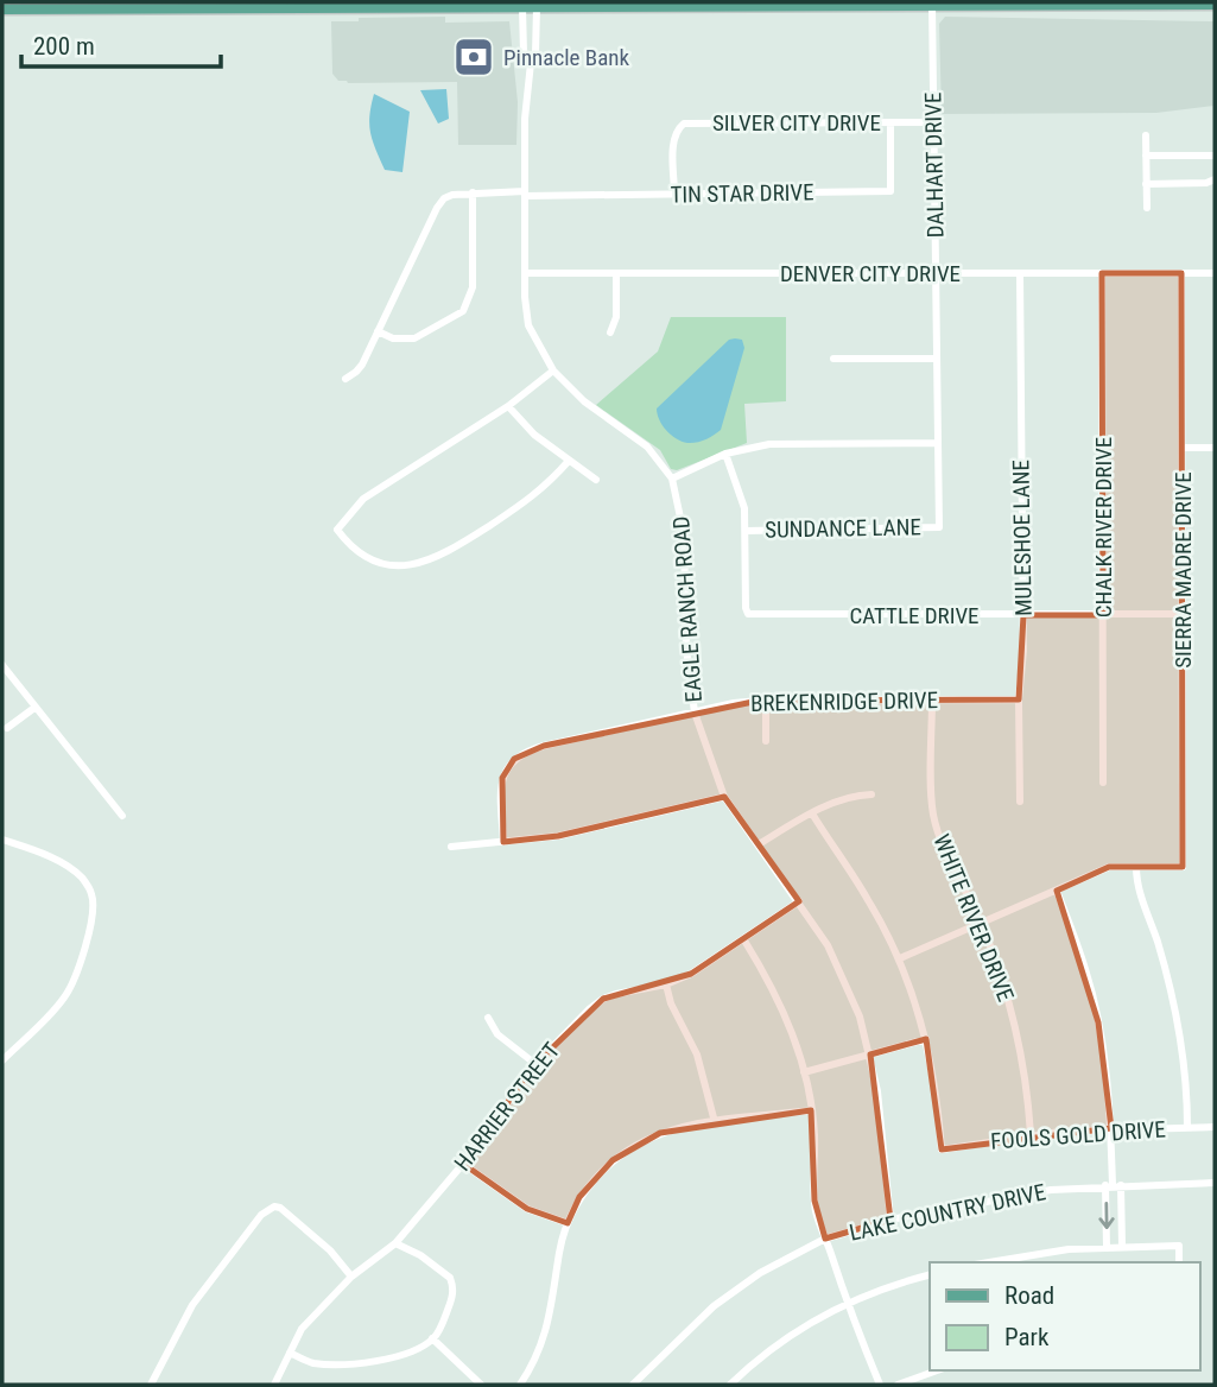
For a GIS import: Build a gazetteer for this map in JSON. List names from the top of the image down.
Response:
{
  "streets": {
    "street": [
      "SILVER CITY DRIVE",
      "DALHART DRIVE",
      "TIN STAR DRIVE",
      "DENVER CITY DRIVE",
      "CHALK RIVER DRIVE",
      "SUNDANCE LANE",
      "MULESHOE LANE",
      "SIERRA MADRE DRIVE",
      "EAGLE RANCH ROAD",
      "CATTLE DRIVE",
      "BREKENRIDGE DRIVE",
      "WHITE RIVER DRIVE",
      "HARRIER STREET",
      "FOOLS GOLD DRIVE",
      "LAKE COUNTRY DRIVE"
    ]
  },
  "crossings": [
    ["SILVER CITY DRIVE", "DALHART DRIVE"],
    ["SILVER CITY DRIVE", "TIN STAR DRIVE"],
    ["DALHART DRIVE", "DENVER CITY DRIVE"],
    ["DALHART DRIVE", "SUNDANCE LANE"],
    ["TIN STAR DRIVE", "EAGLE RANCH ROAD"],
    ["DENVER CITY DRIVE", "CHALK RIVER DRIVE"],
    ["DENVER CITY DRIVE", "MULESHOE LANE"],
    ["DENVER CITY DRIVE", "SIERRA MADRE DRIVE"],
    ["DENVER CITY DRIVE", "EAGLE RANCH ROAD"],
    ["CHALK RIVER DRIVE", "CATTLE DRIVE"],
    ["SUNDANCE LANE", "CATTLE DRIVE"],
    ["MULESHOE LANE", "CATTLE DRIVE"],
    ["MULESHOE LANE", "BREKENRIDGE DRIVE"],
    ["SIERRA MADRE DRIVE", "CATTLE DRIVE"],
    ["EAGLE RANCH ROAD", "BREKENRIDGE DRIVE"],
    ["EAGLE RANCH ROAD", "HARRIER STREET"],
    ["EAGLE RANCH ROAD", "LAKE COUNTRY DRIVE"],
    ["BREKENRIDGE DRIVE", "WHITE RIVER DRIVE"],
    ["WHITE RIVER DRIVE", "FOOLS GOLD DRIVE"]
  ],
  "places": {
    "bank": ["Pinnacle Bank"]
  },
  "legend": ["Road", "Park"],
  "scale_bar": "200 m"
}
